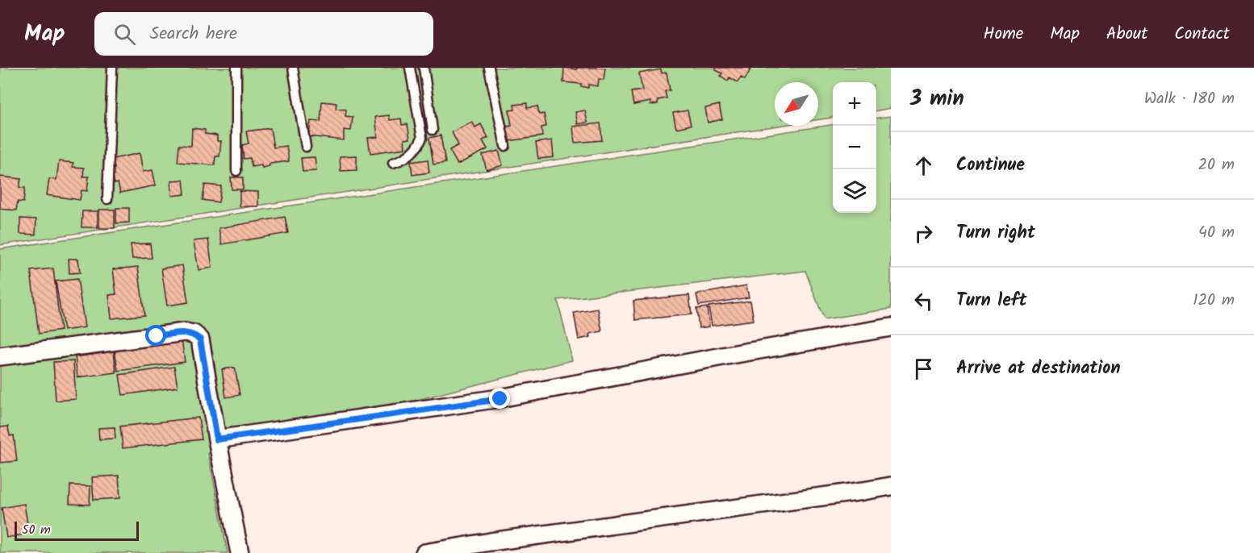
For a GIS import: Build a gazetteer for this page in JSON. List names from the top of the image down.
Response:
{
  "scale_bar": "50 m",
  "north": "bottom left",
  "page": {
    "header": "Map",
    "search": "Search here",
    "nav": [
      "Home",
      "Map",
      "About",
      "Contact"
    ],
    "heading": ["3 min", "Walk · 180 m"],
    "map_buttons": ["+", "−"],
    "list": [
      ["Continue", "20 m"],
      ["Turn right", "40 m"],
      ["Turn left", "120 m"],
      "Arrive at destination"
    ],
    "scale": "50 m"
  }
}
